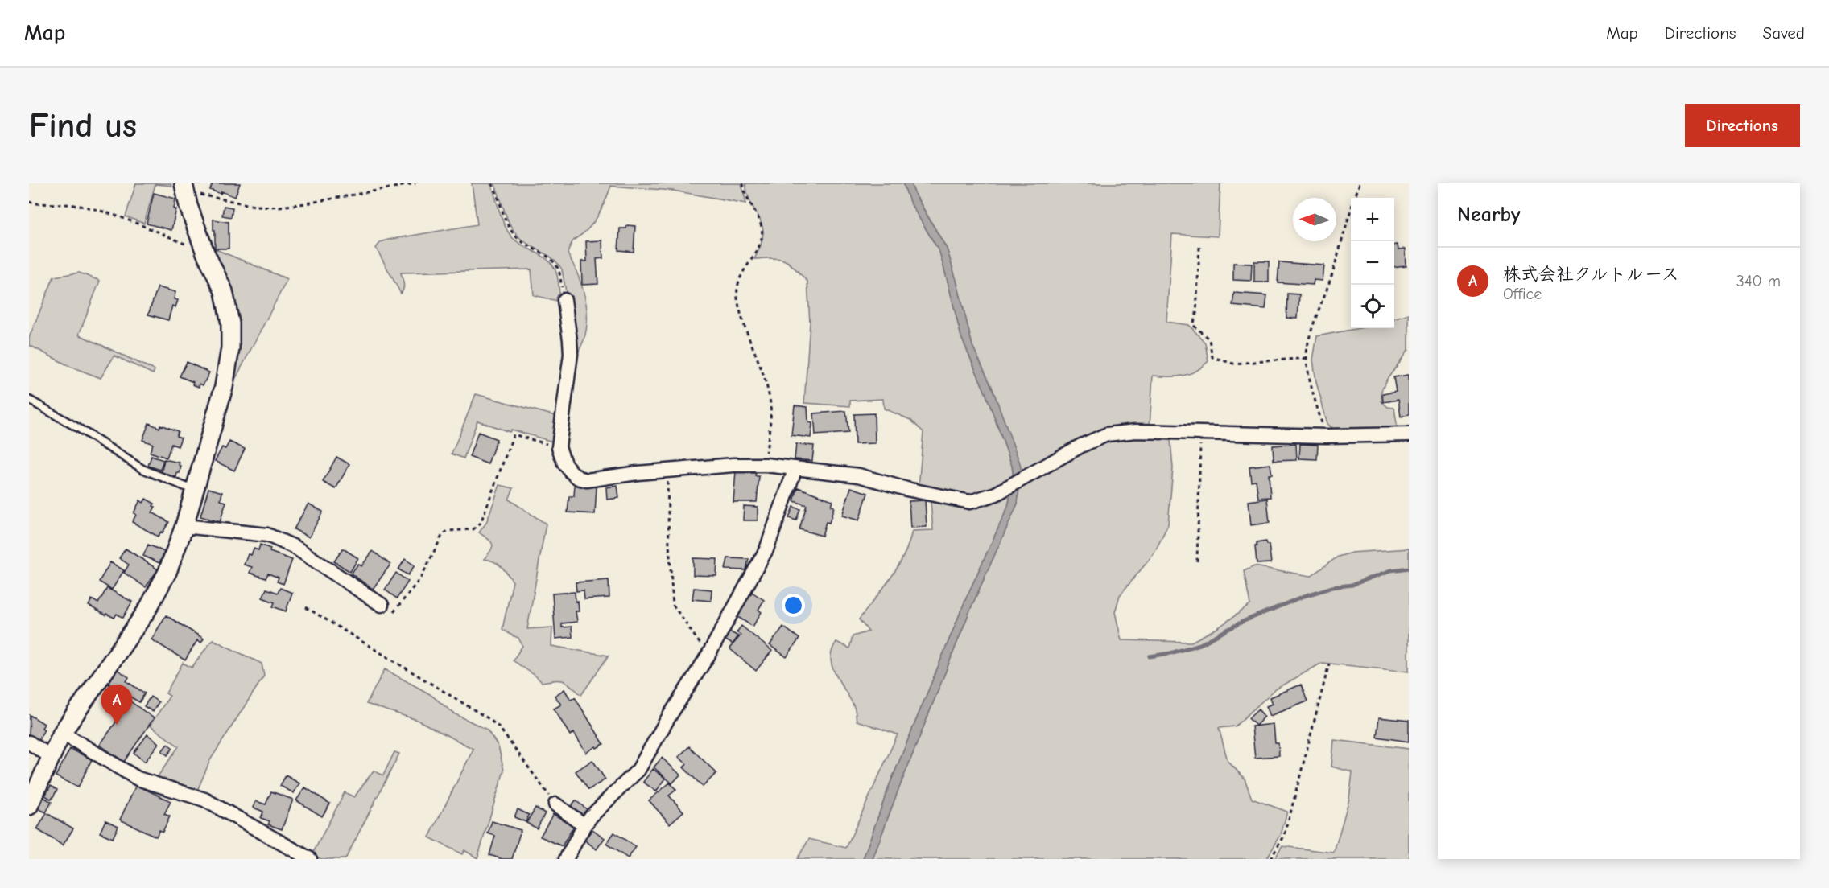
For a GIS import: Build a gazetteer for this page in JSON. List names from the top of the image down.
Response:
{
  "north": "left",
  "page": {
    "header": "Map",
    "nav": ["Map", "Directions", "Saved"],
    "buttons": "Directions",
    "title": "Find us",
    "heading": "Nearby",
    "map_buttons": ["+", "−"],
    "list": [
      {
        "mark": "A",
        "name": "株式会社クルトルース",
        "note": "Office",
        "value": "340 m"
      }
    ],
    "pins": "A"
  }
}
